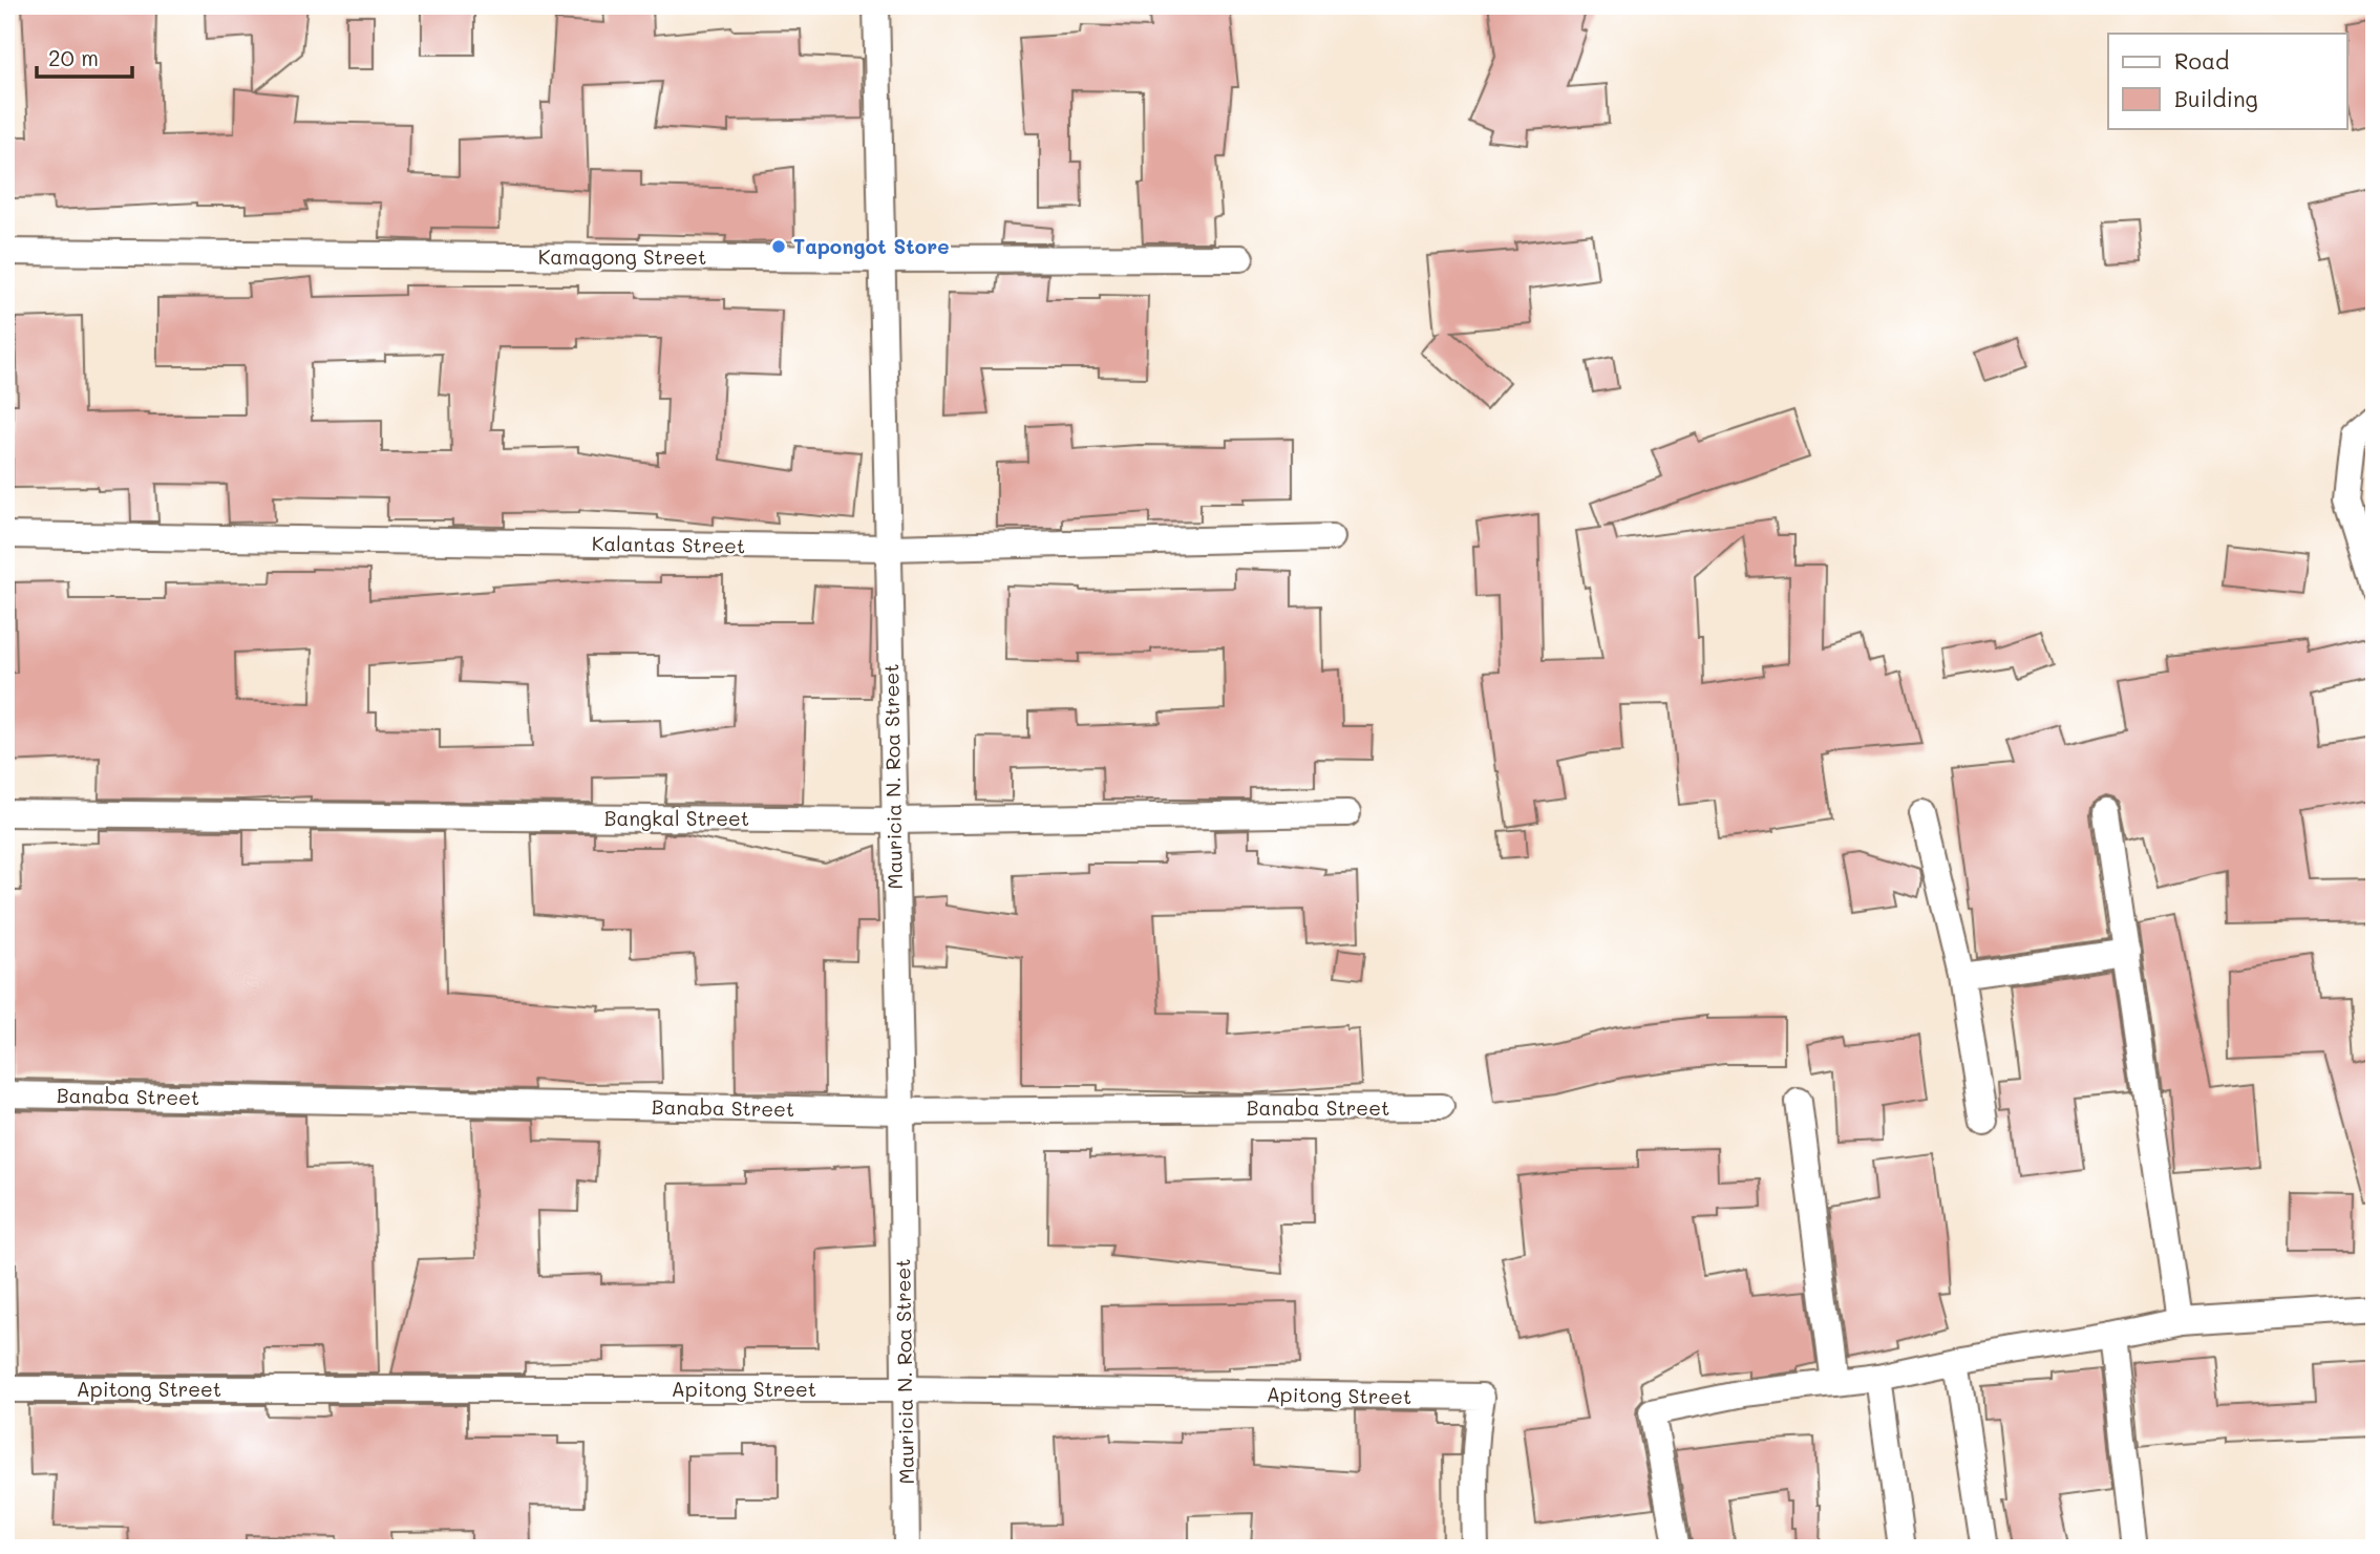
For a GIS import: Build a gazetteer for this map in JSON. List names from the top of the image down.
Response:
{
  "streets": {
    "street": [
      "Kamagong Street",
      "Kalantas Street",
      "Mauricia N. Roa Street",
      "Bangkal Street",
      "Banaba Street",
      "Apitong Street"
    ]
  },
  "crossings": [
    ["Kamagong Street", "Mauricia N. Roa Street"],
    ["Kalantas Street", "Mauricia N. Roa Street"],
    ["Mauricia N. Roa Street", "Bangkal Street"],
    ["Mauricia N. Roa Street", "Banaba Street"],
    ["Mauricia N. Roa Street", "Apitong Street"]
  ],
  "places": ["Tapongot Store"],
  "legend": ["Road", "Building"],
  "scale_bar": "20 m"
}
